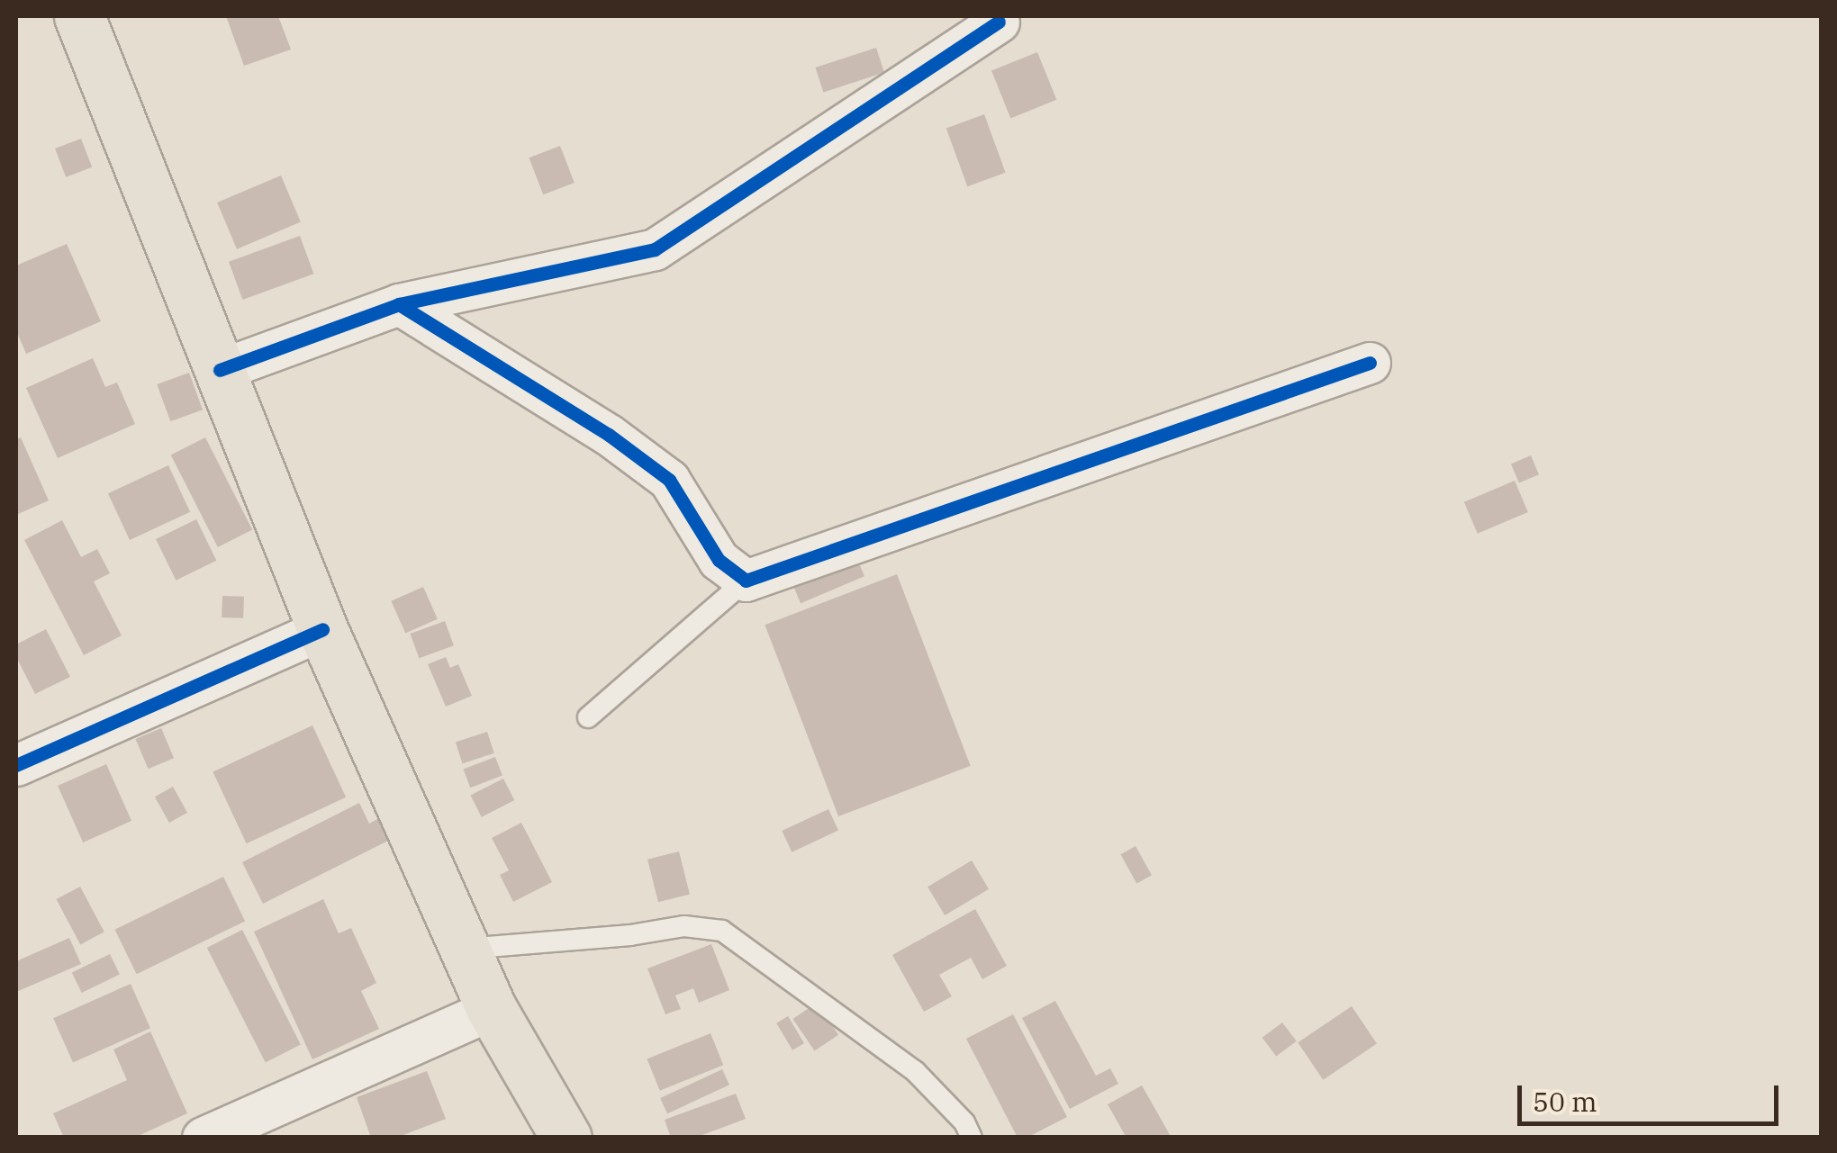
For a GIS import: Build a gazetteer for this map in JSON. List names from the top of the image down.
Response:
{
  "scale_bar": "50 m"
}
